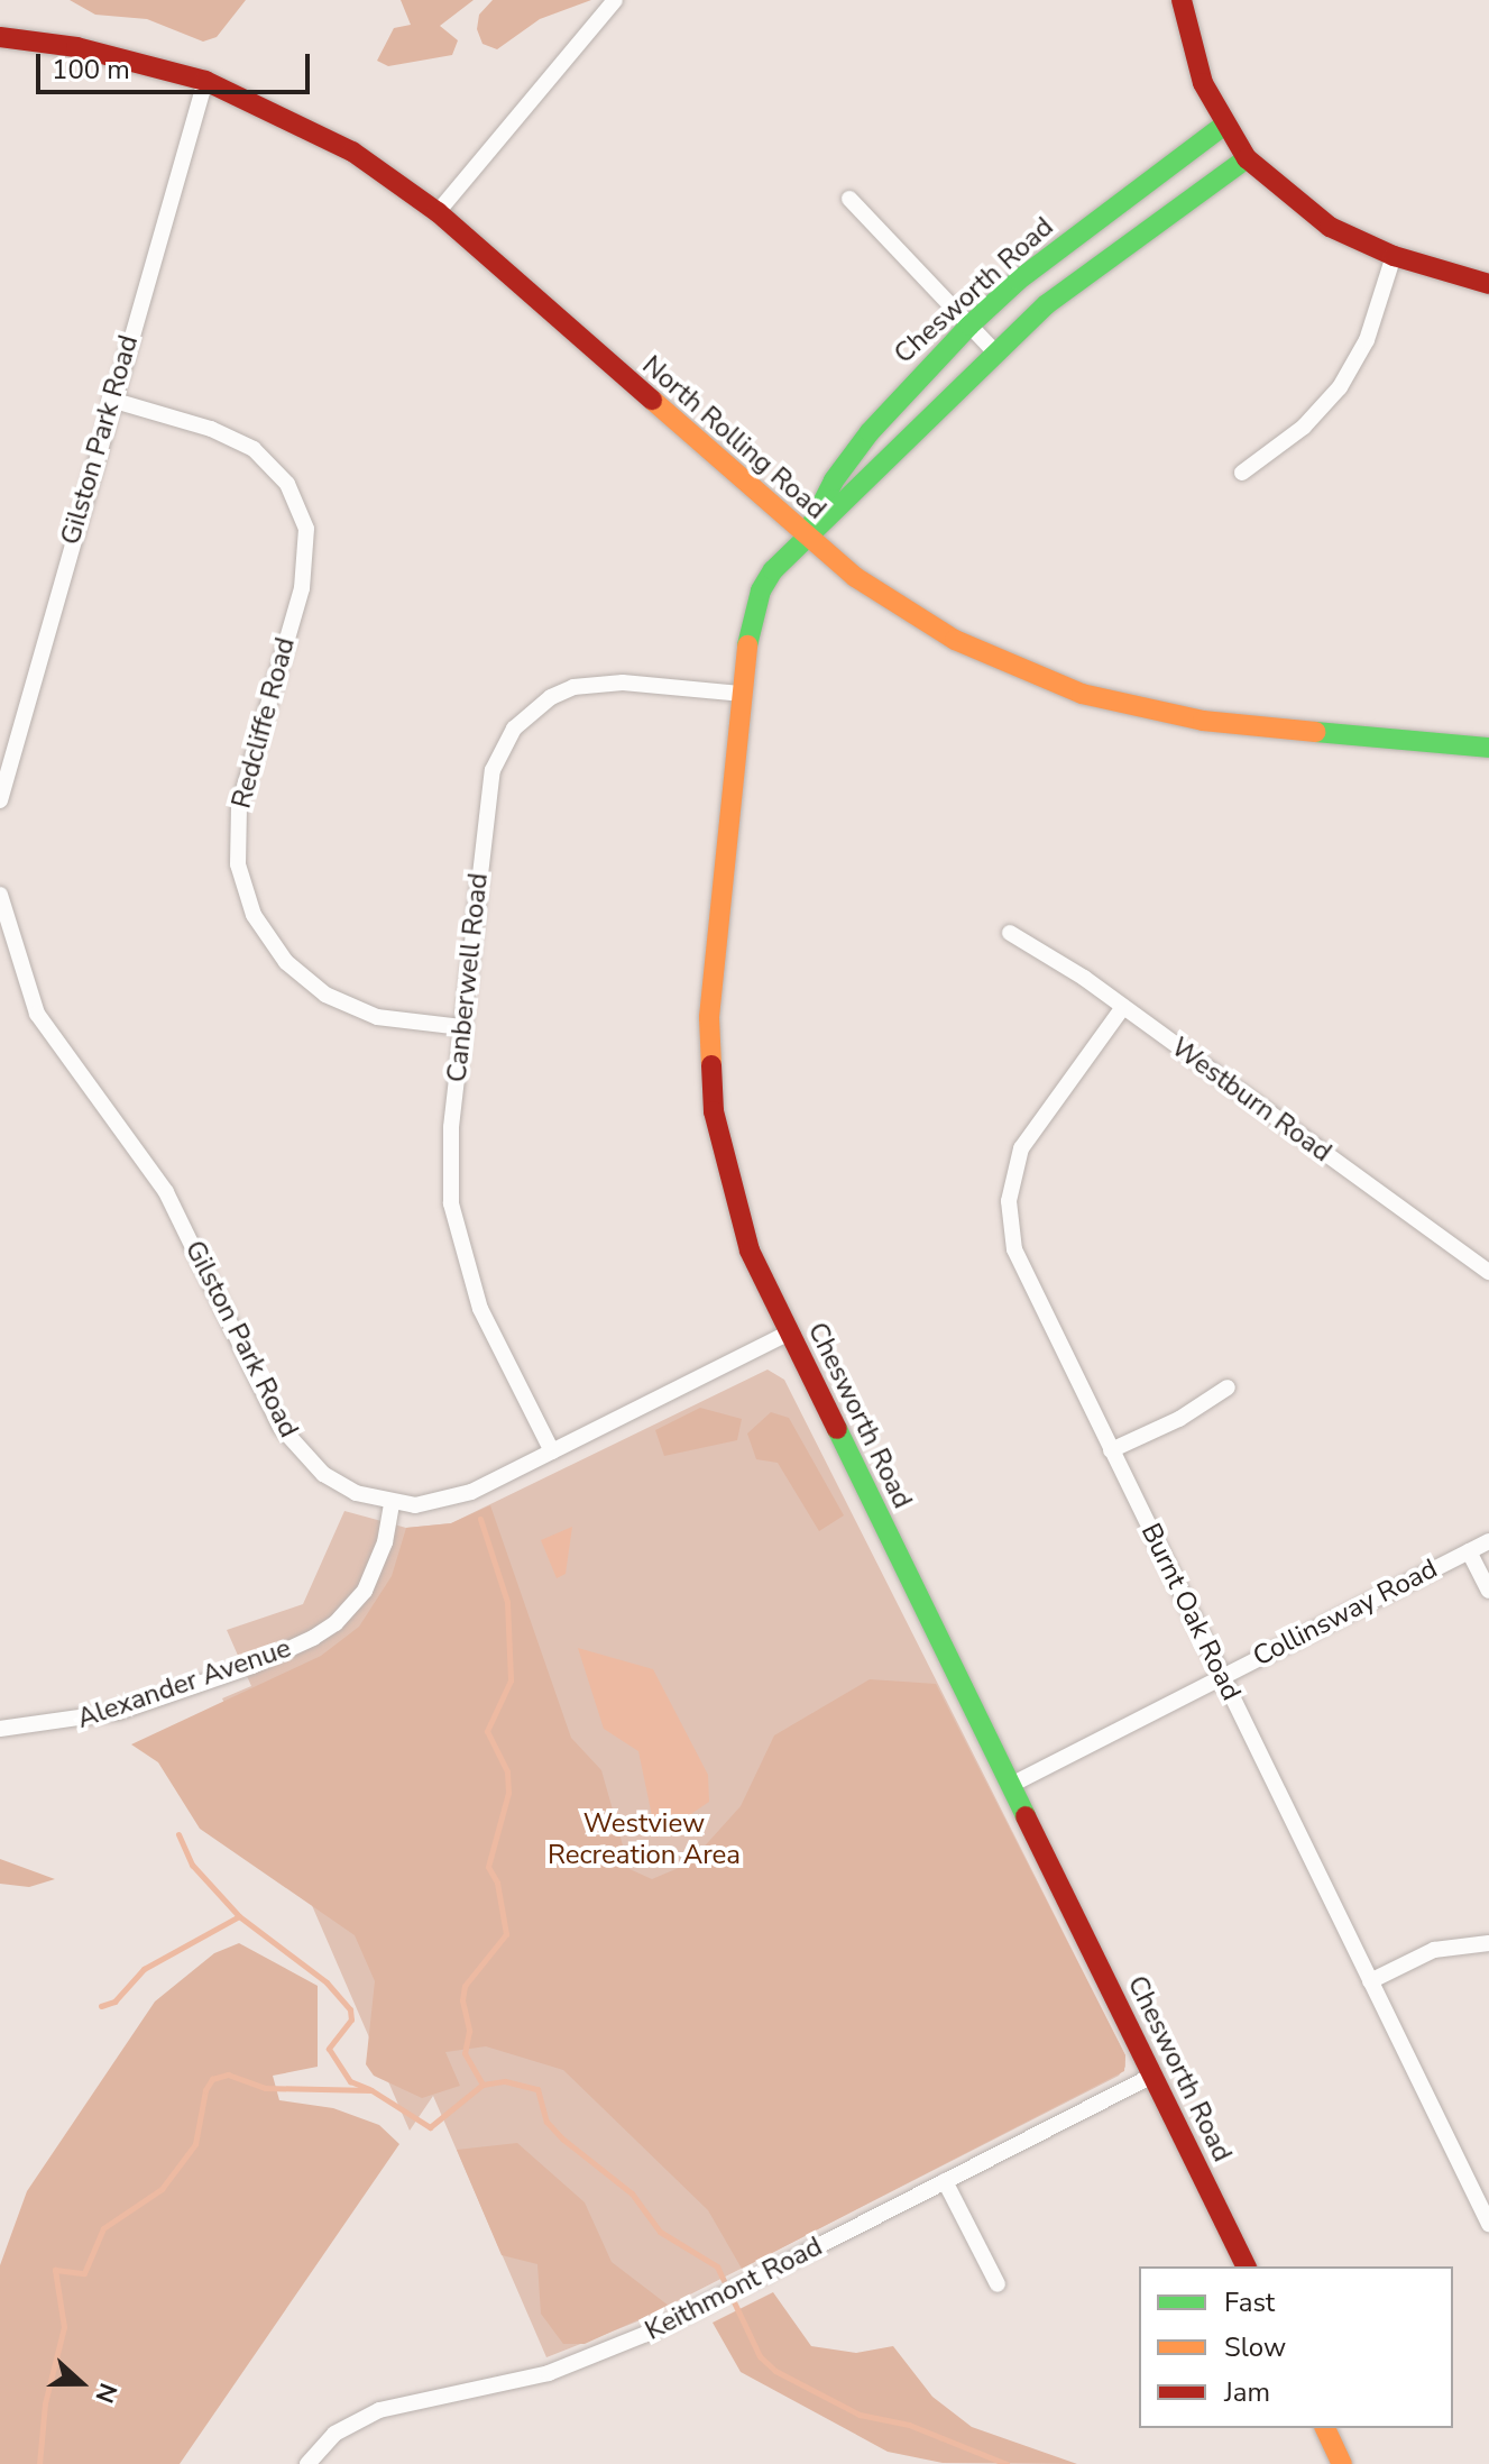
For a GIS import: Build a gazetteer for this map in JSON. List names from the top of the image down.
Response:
{
  "streets": {
    "street": [
      "Chesworth Road",
      "North Rolling Road",
      "Gilston Park Road",
      "Redcliffe Road",
      "Canberwell Road",
      "Westburn Road",
      "Burnt Oak Road",
      "Collinsway Road",
      "Alexander Avenue",
      "Keithmont Road"
    ]
  },
  "crossings": [
    ["Chesworth Road", "North Rolling Road"],
    ["Chesworth Road", "Gilston Park Road"],
    ["Chesworth Road", "Canberwell Road"],
    ["Chesworth Road", "Collinsway Road"],
    ["Chesworth Road", "Keithmont Road"],
    ["North Rolling Road", "Gilston Park Road"],
    ["Gilston Park Road", "Redcliffe Road"],
    ["Gilston Park Road", "Canberwell Road"],
    ["Gilston Park Road", "Alexander Avenue"],
    ["Redcliffe Road", "Canberwell Road"],
    ["Westburn Road", "Burnt Oak Road"],
    ["Burnt Oak Road", "Collinsway Road"]
  ],
  "parks": ["Westview Recreation Area"],
  "legend": ["Fast", "Slow", "Jam"],
  "scale_bar": "100 m",
  "north": "right"
}
